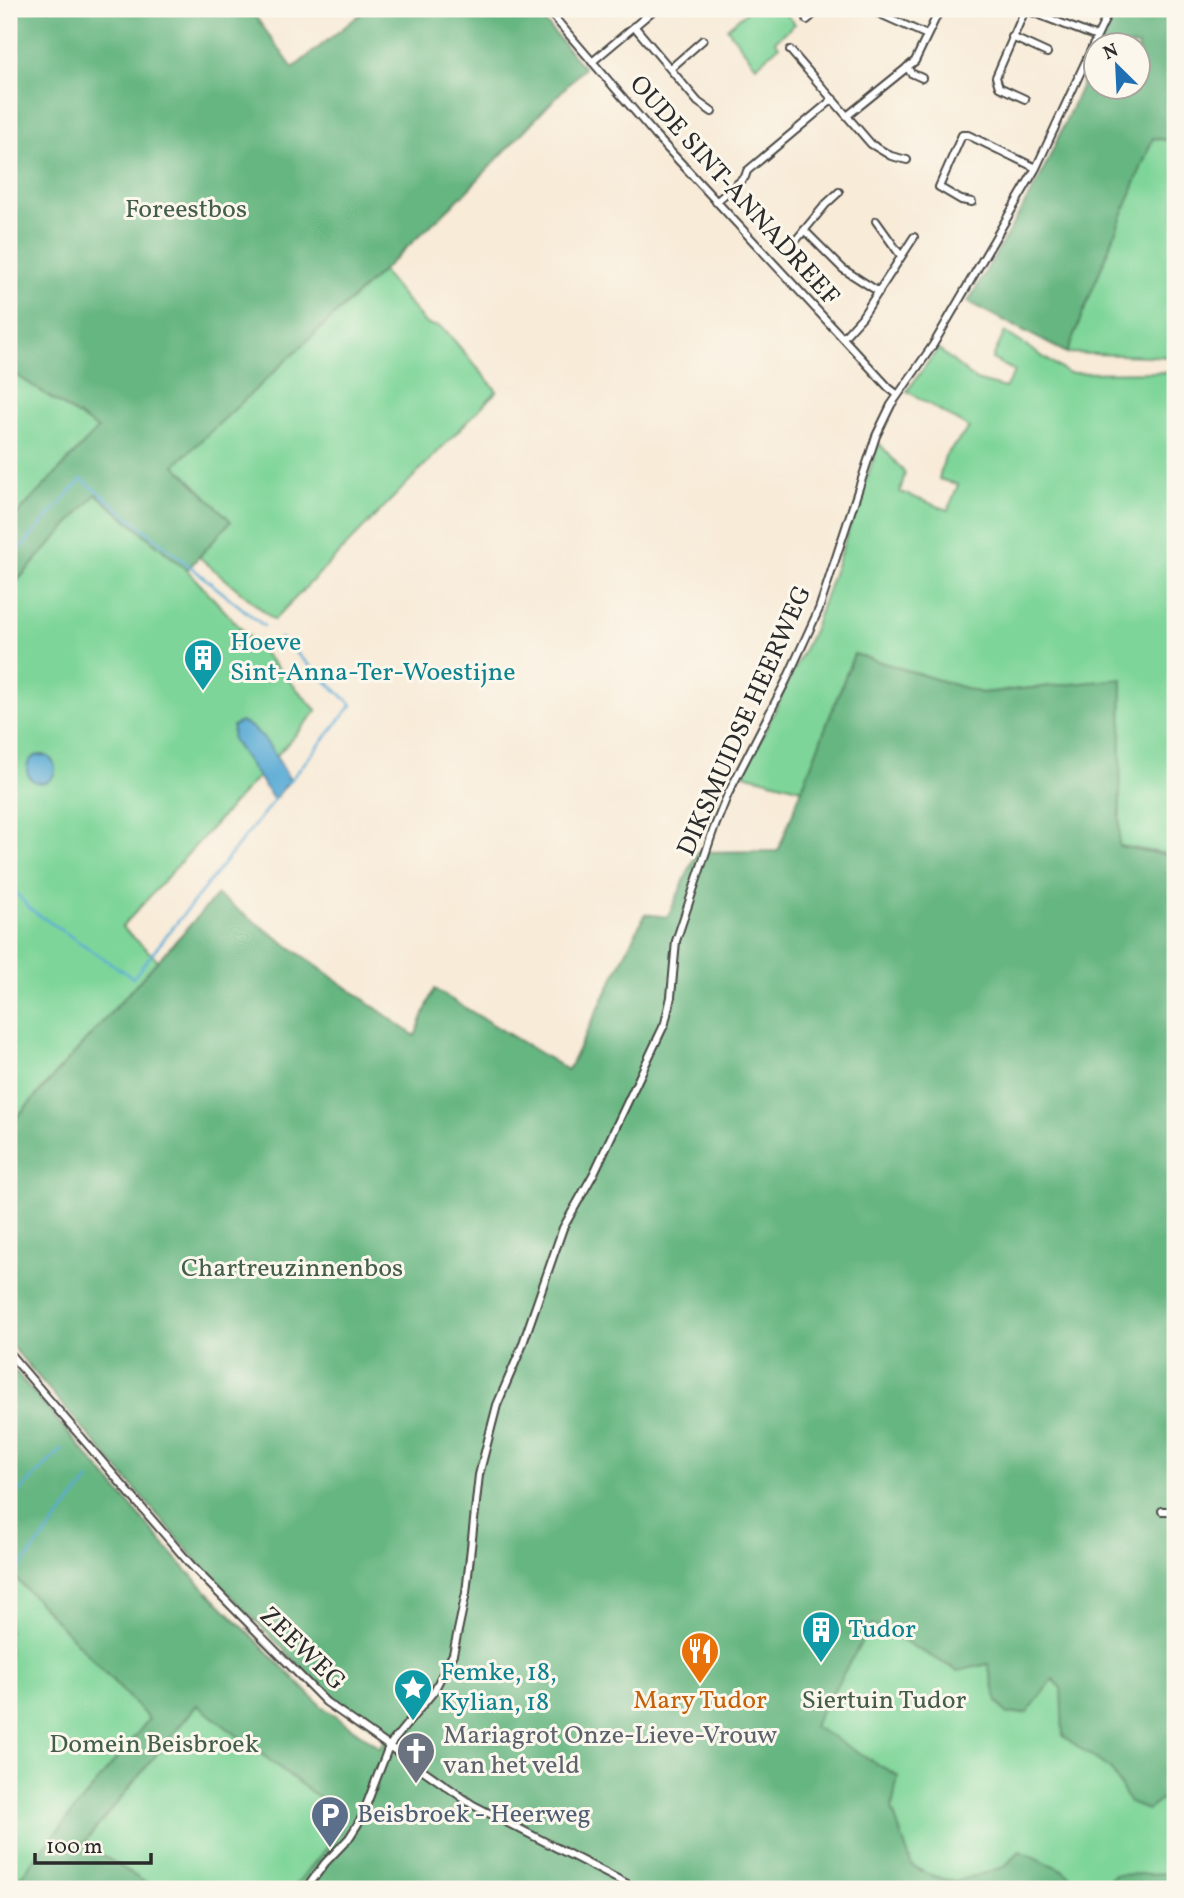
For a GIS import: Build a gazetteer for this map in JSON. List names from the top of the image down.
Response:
{
  "streets": {
    "street": ["OUDE SINT-ANNADREEF", "DIKSMUIDSE HEERWEG", "ZEEWEG"]
  },
  "crossings": [
    ["OUDE SINT-ANNADREEF", "DIKSMUIDSE HEERWEG"],
    ["DIKSMUIDSE HEERWEG", "ZEEWEG"]
  ],
  "parks": [
    "Foreestbos",
    "Chartreuzinnenbos",
    "Siertuin Tudor",
    "Domein Beisbroek"
  ],
  "places": {
    "building": ["Hoeve Sint-Anna-Ter-Woestijne", "Tudor"],
    "restaurant": ["Mary Tudor"],
    "place": ["Femke, 18, Kylian, 18"],
    "church": ["Mariagrot Onze-Lieve-Vrouw van het veld"],
    "parking": ["Beisbroek - Heerweg"]
  },
  "scale_bar": "100 m",
  "north": "top left"
}
